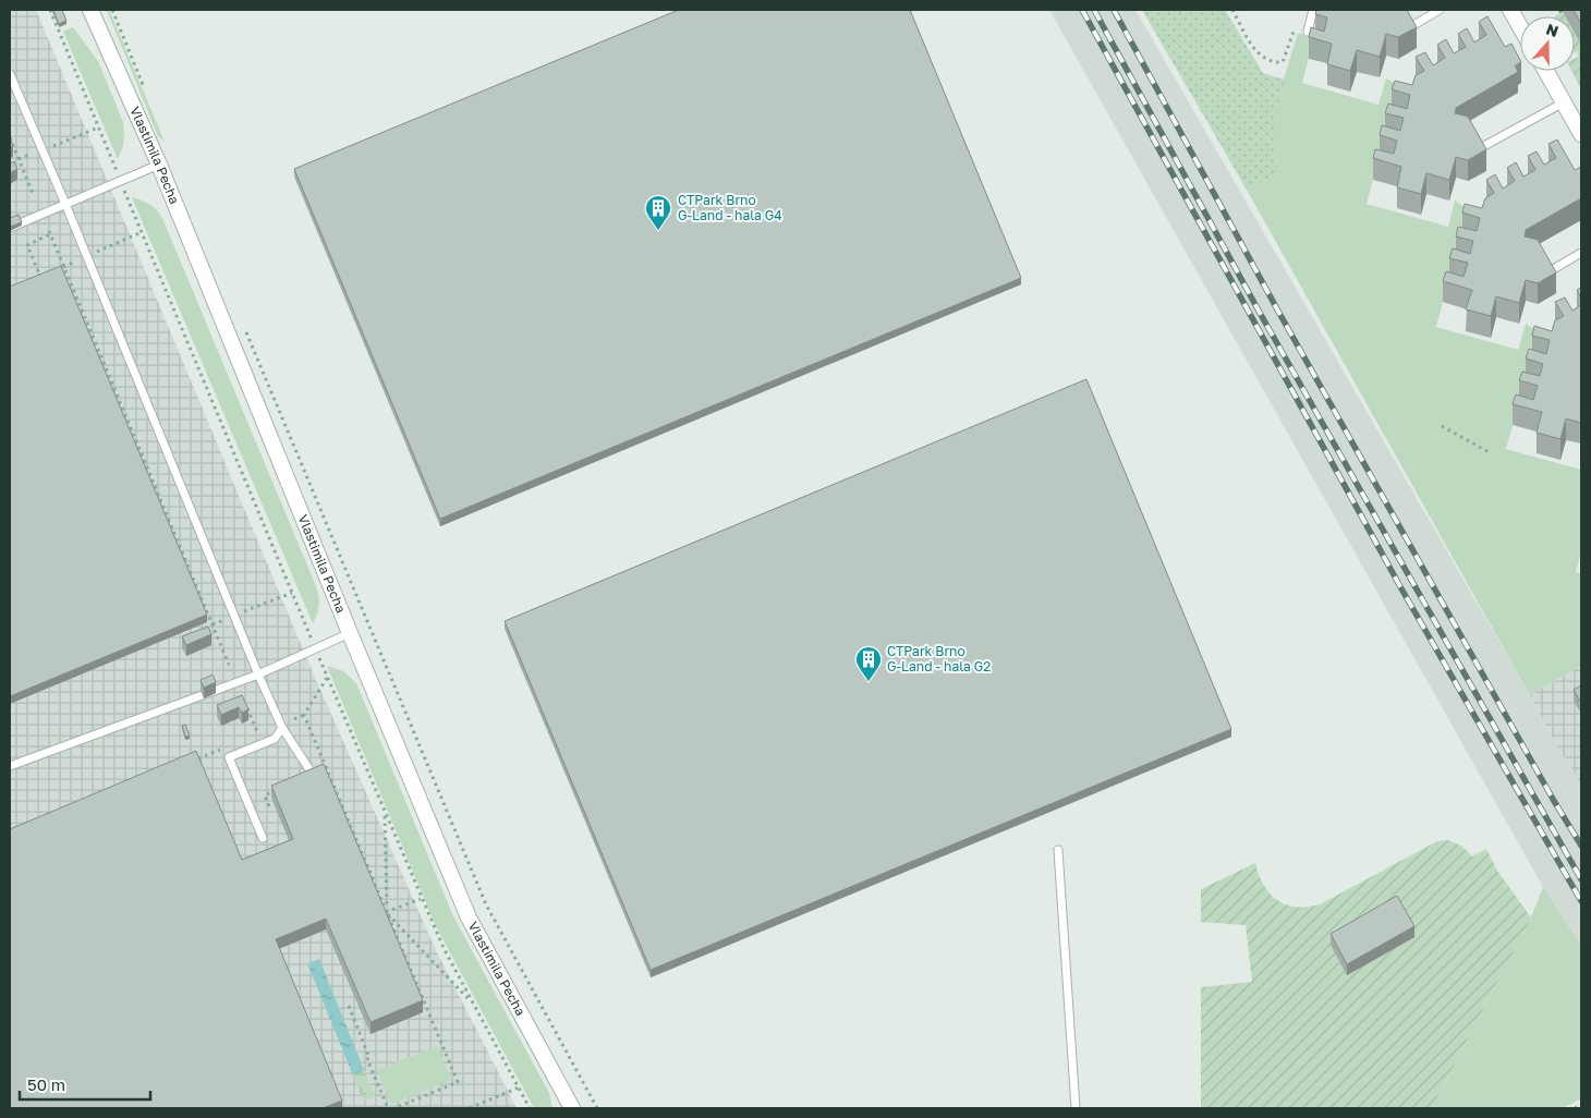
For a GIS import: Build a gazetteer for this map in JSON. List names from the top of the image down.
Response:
{
  "streets": {
    "street": ["Vlastimila Pecha"]
  },
  "places": {
    "building": ["CTPark Brno G-Land - hala G4", "CTPark Brno G-Land - hala G2"]
  },
  "scale_bar": "50 m",
  "north": "top"
}
